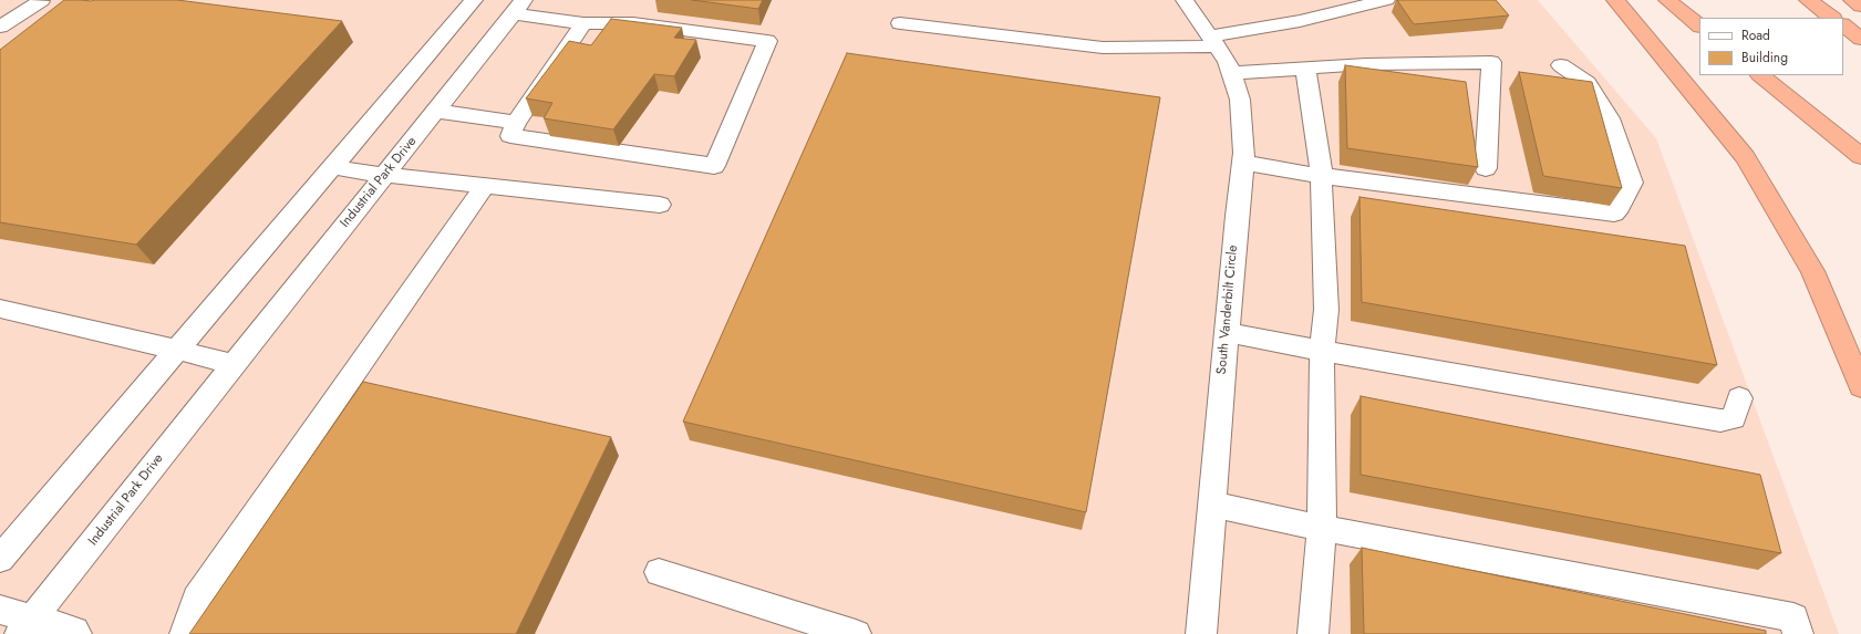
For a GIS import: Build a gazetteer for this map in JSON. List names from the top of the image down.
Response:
{
  "streets": {
    "street": ["Industrial Park Drive", "South Vanderbilt Circle"]
  },
  "legend": ["Road", "Building"]
}
